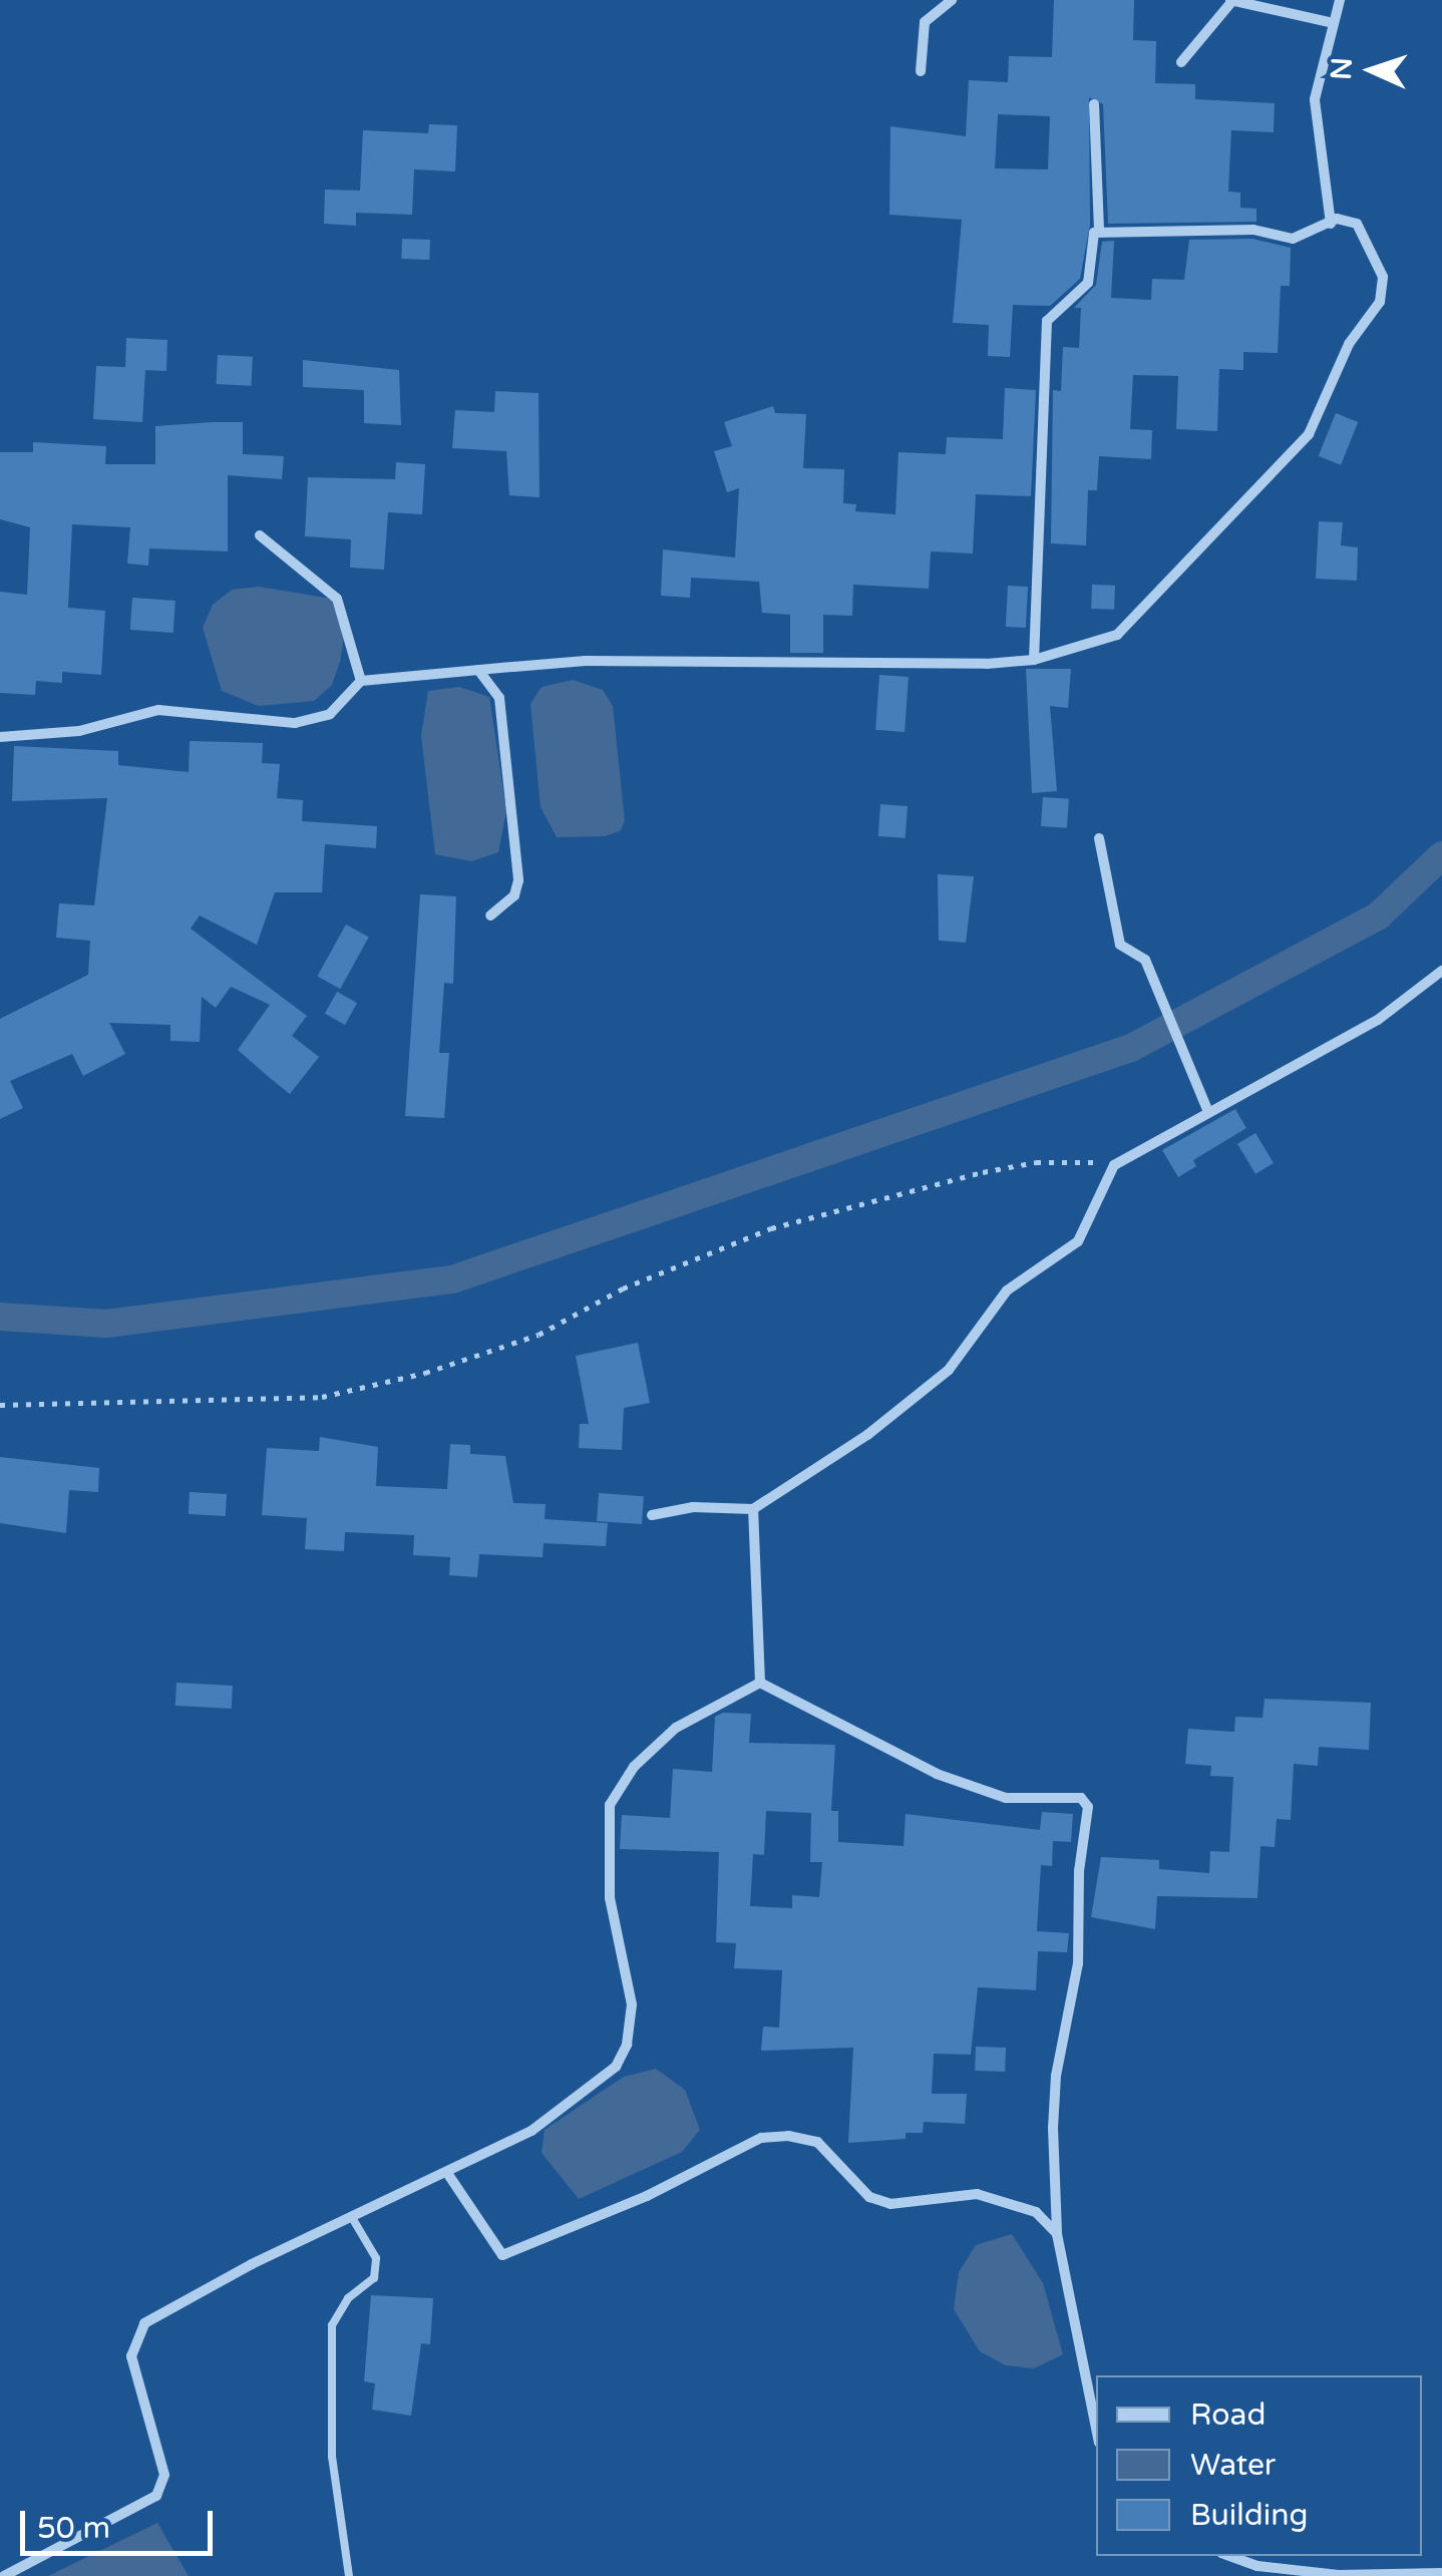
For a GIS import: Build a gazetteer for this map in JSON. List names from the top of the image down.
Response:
{
  "legend": ["Road", "Water", "Building"],
  "scale_bar": "50 m",
  "north": "left"
}
